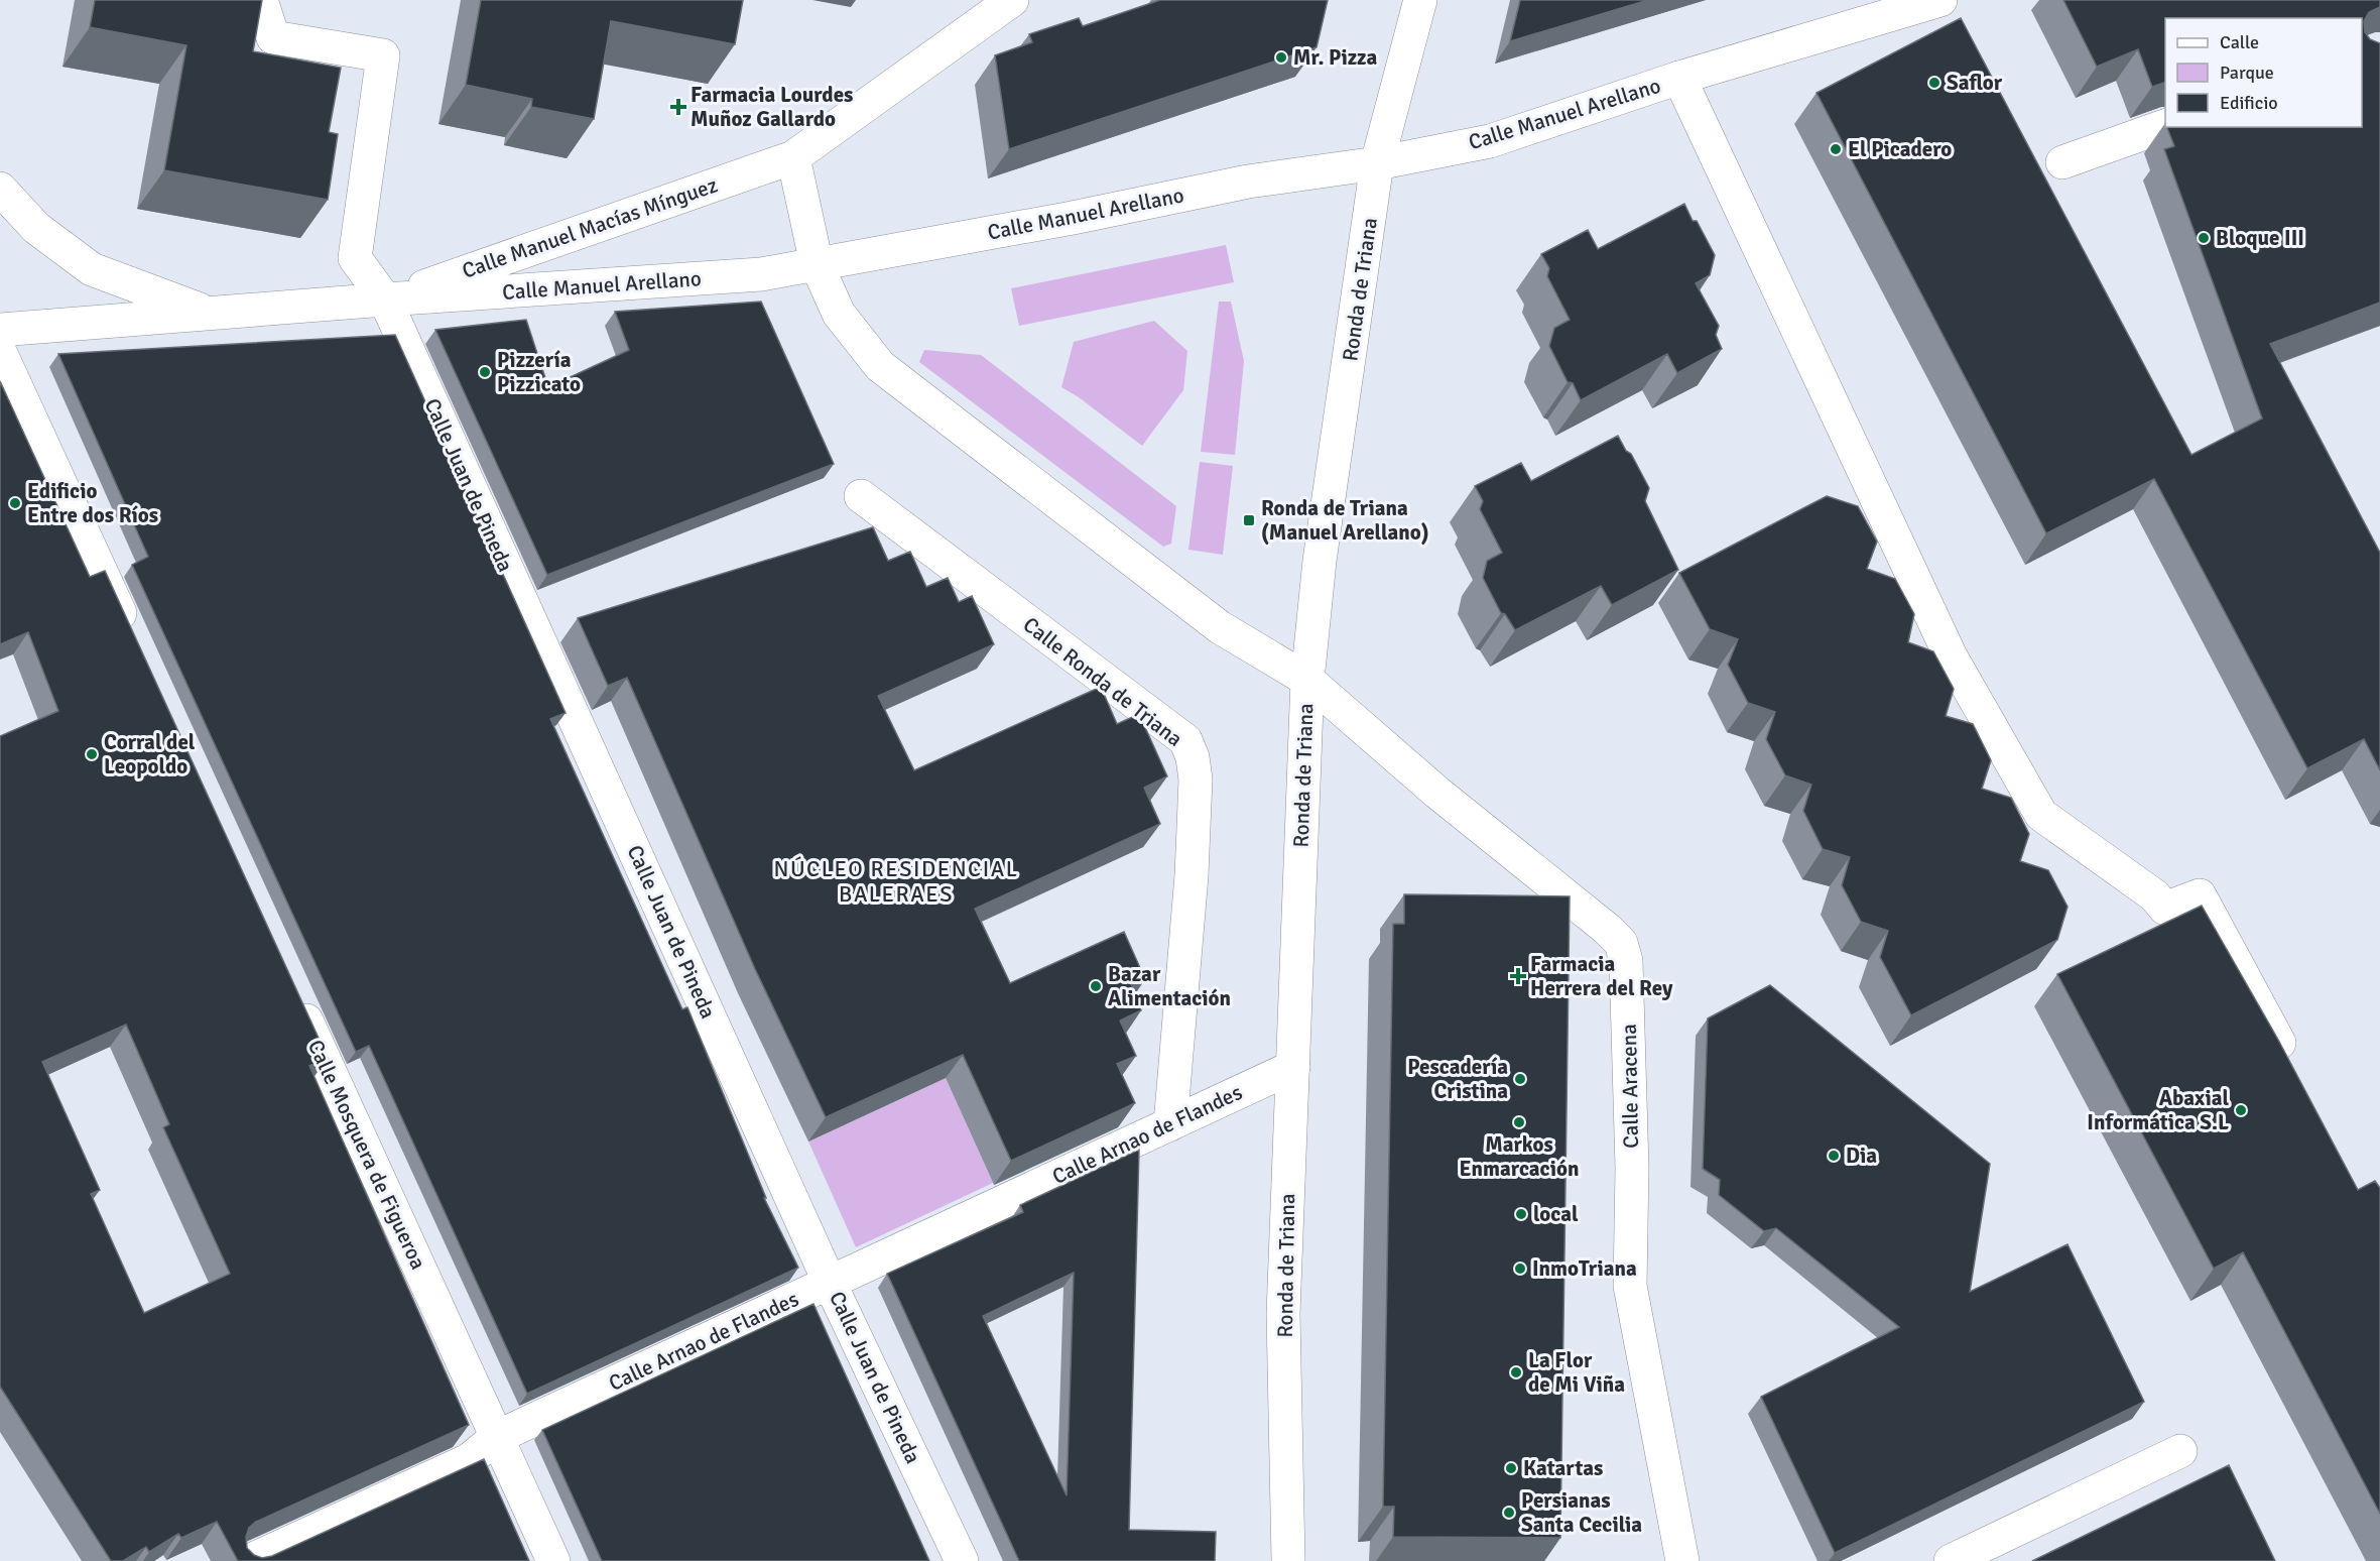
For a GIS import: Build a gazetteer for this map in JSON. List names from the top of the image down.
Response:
{
  "streets": {
    "street": [
      "Calle Manuel Arellano",
      "Calle Manuel Macías Mínguez",
      "Ronda de Triana",
      "Calle Juan de Pineda",
      "Calle Ronda de Triana",
      "Calle Aracena",
      "Calle Arnao de Flandes",
      "Calle Mosquera de Figueroa"
    ]
  },
  "crossings": [
    ["Calle Manuel Arellano", "Calle Manuel Macías Mínguez"],
    ["Calle Manuel Arellano", "Ronda de Triana"],
    ["Calle Manuel Arellano", "Calle Juan de Pineda"],
    ["Calle Manuel Arellano", "Calle Aracena"],
    ["Calle Manuel Macías Mínguez", "Calle Juan de Pineda"],
    ["Ronda de Triana", "Calle Aracena"],
    ["Ronda de Triana", "Calle Arnao de Flandes"],
    ["Calle Juan de Pineda", "Calle Arnao de Flandes"],
    ["Calle Ronda de Triana", "Calle Arnao de Flandes"],
    ["Calle Arnao de Flandes", "Calle Mosquera de Figueroa"]
  ],
  "districts": ["NÚCLEO RESIDENCIAL BALERAES"],
  "places": {
    "other": [
      "Mr. Pizza",
      "Saflor",
      "El Picadero",
      "Bloque III",
      "Pizzería Pizzicato",
      "Edificio Entre dos Ríos",
      "Corral del Leopoldo",
      "Bazar Alimentación",
      "Pescadería Cristina",
      "Abaxial Informática S.L",
      "Markos Enmarcación",
      "Dia",
      "local",
      "InmoTriana",
      "La Flor de Mi Viña",
      "Katartas",
      "Persianas Santa Cecilia"
    ],
    "health": ["Farmacia Lourdes Muñoz Gallardo", "Farmacia Herrera del Rey"],
    "transit": ["Ronda de Triana (Manuel Arellano)"]
  },
  "legend": ["Calle", "Parque", "Edificio"]
}
